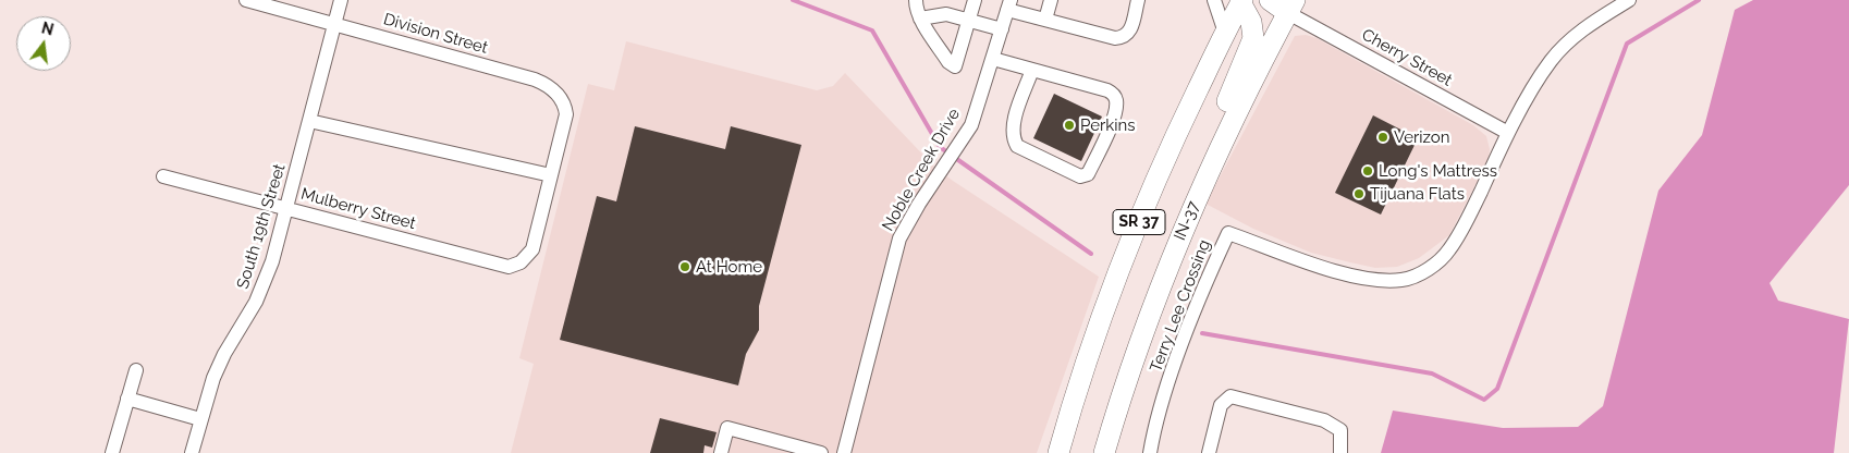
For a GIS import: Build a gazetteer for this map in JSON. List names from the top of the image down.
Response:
{
  "streets": {
    "highway": ["IN-37", "SR 37"],
    "street": [
      "Division Street",
      "Cherry Street",
      "Noble Creek Drive",
      "Mulberry Street",
      "South 19th Street",
      "Terry Lee Crossing"
    ]
  },
  "crossings": [
    ["Division Street", "Mulberry Street"],
    ["Division Street", "South 19th Street"],
    ["Cherry Street", "IN-37"],
    ["Cherry Street", "Terry Lee Crossing"],
    ["Mulberry Street", "South 19th Street"]
  ],
  "places": [
    "Perkins",
    "Verizon",
    "Long's Mattress",
    "Tijuana Flats",
    "At Home"
  ],
  "north": "top"
}
